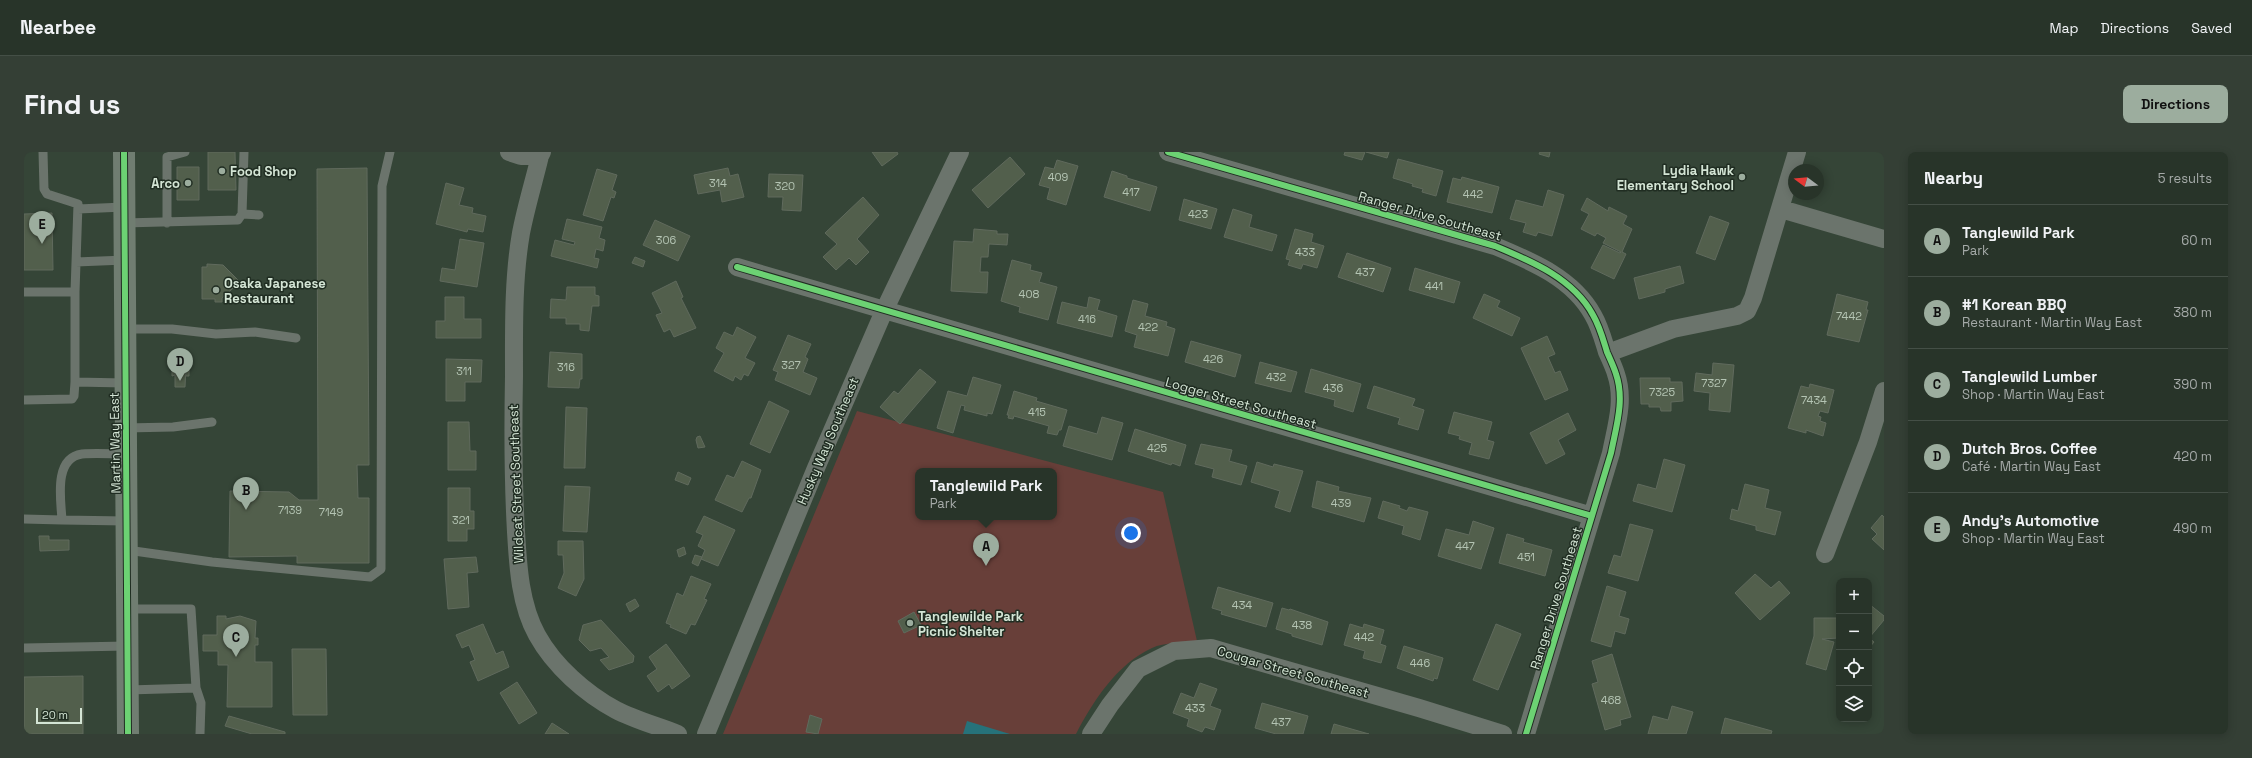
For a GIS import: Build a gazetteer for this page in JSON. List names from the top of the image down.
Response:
{
  "streets": {
    "main road": ["Martin Way East"],
    "street": [
      "Ranger Drive Southeast",
      "Logger Street Southeast",
      "Husky Way Southeast",
      "Wildcat Street Southeast",
      "Cougar Street Southeast"
    ]
  },
  "crossings": [
    ["Ranger Drive Southeast", "Logger Street Southeast"],
    ["Logger Street Southeast", "Husky Way Southeast"]
  ],
  "places": [
    "Food Shop",
    "Lydia Hawk Elementary School",
    "Arco",
    "Osaka Japanese Restaurant",
    "Tanglewilde Park Picnic Shelter"
  ],
  "house_numbers": [
    "409",
    "314",
    "320",
    "417",
    "442",
    "423",
    "306",
    "433",
    "437",
    "441",
    "408",
    "7442",
    "416",
    "422",
    "426",
    "327",
    "316",
    "311",
    "432",
    "7327",
    "436",
    "7325",
    "7434",
    "415",
    "425",
    "439",
    "7139",
    "7149",
    "321",
    "447",
    "451",
    "434",
    "438",
    "442",
    "446",
    "468",
    "433",
    "437"
  ],
  "scale_bar": "20 m",
  "north": "left",
  "page": {
    "header": "Nearbee",
    "nav": ["Map", "Directions", "Saved"],
    "buttons": "Directions",
    "title": "Find us",
    "heading": ["Nearby", "5 results"],
    "list": [
      {
        "mark": "A",
        "name": "Tanglewild Park",
        "note": "Park",
        "value": "60 m"
      },
      {
        "mark": "B",
        "name": "#1 Korean BBQ",
        "note": "Restaurant · Martin Way East",
        "value": "380 m"
      },
      {
        "mark": "C",
        "name": "Tanglewild Lumber",
        "note": "Shop · Martin Way East",
        "value": "390 m"
      },
      {
        "mark": "D",
        "name": "Dutch Bros. Coffee",
        "note": "Café · Martin Way East",
        "value": "420 m"
      },
      {
        "mark": "E",
        "name": "Andy's Automotive",
        "note": "Shop · Martin Way East",
        "value": "490 m"
      }
    ],
    "pins": [
      "E",
      "D",
      "B",
      "A",
      "C"
    ],
    "popup": ["Tanglewild Park", "Park"],
    "map_buttons": ["+", "−"],
    "scale": "20 m"
  }
}
